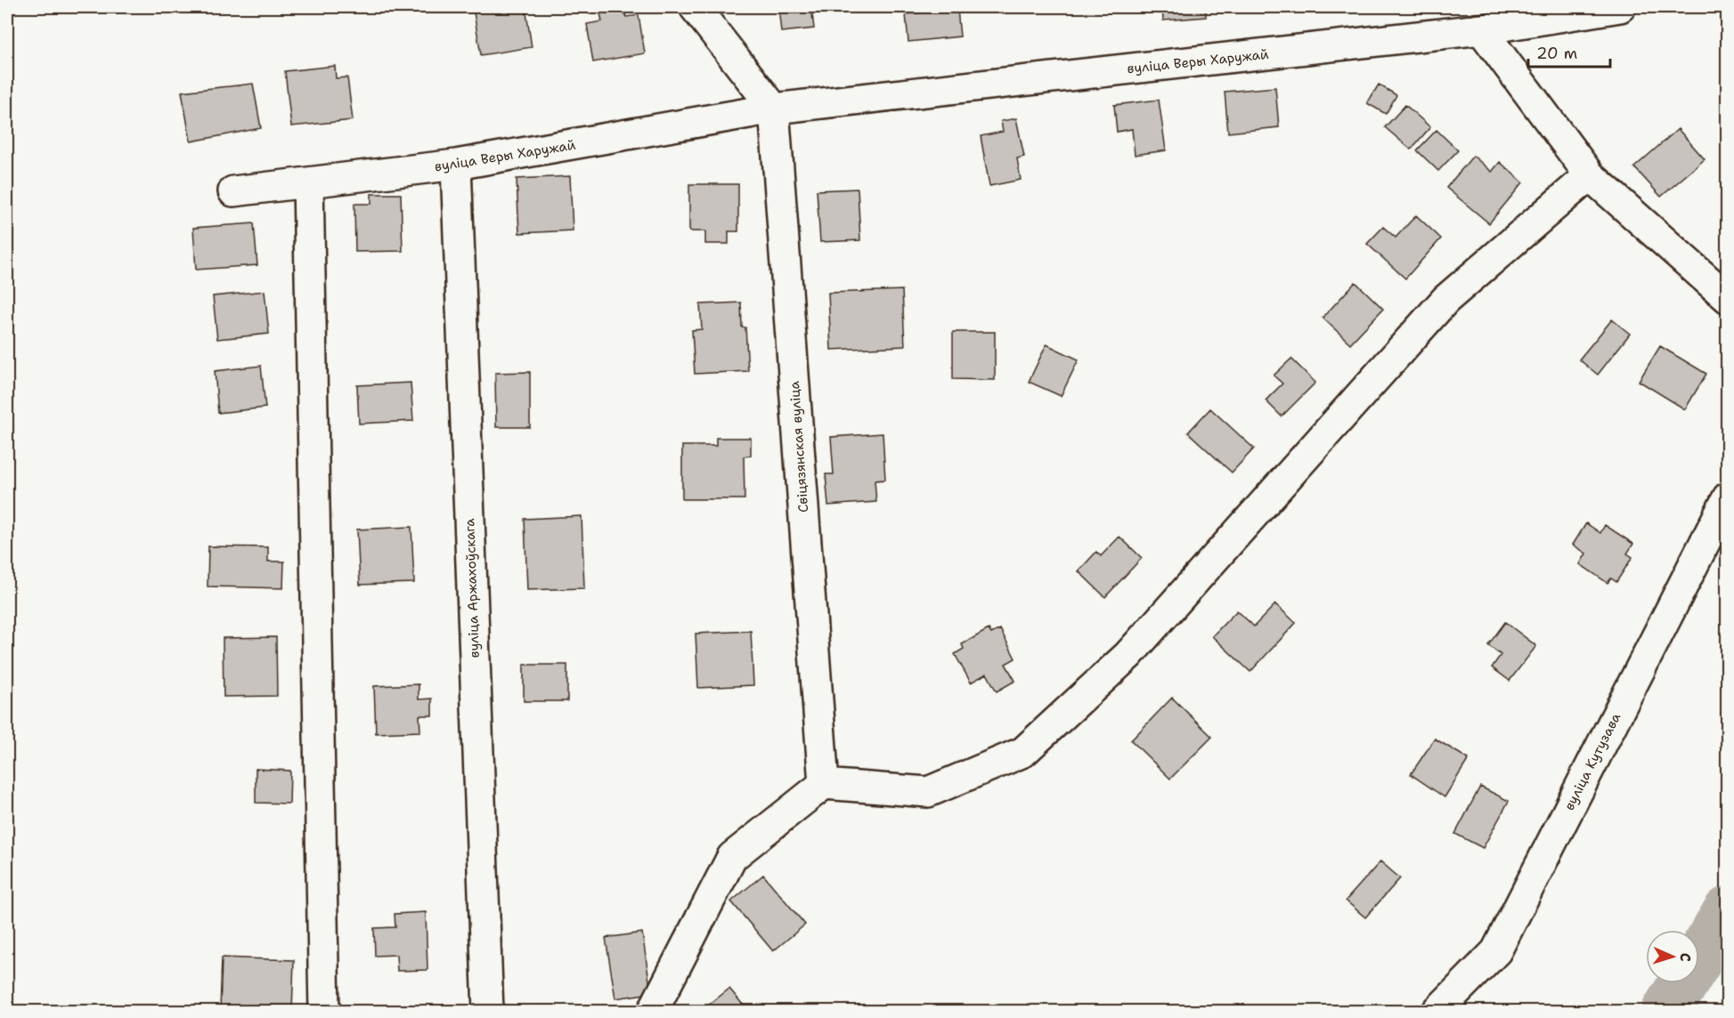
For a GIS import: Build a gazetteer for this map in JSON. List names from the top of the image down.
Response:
{
  "streets": {
    "street": [
      "вуліца Веры Харужай",
      "Свіцязянская вуліца",
      "вуліца Аржахоўскага",
      "вуліца Кутузава"
    ]
  },
  "crossings": [
    ["вуліца Веры Харужай", "Свіцязянская вуліца"],
    ["вуліца Веры Харужай", "вуліца Аржахоўскага"]
  ],
  "scale_bar": "20 m",
  "north": "right"
}
